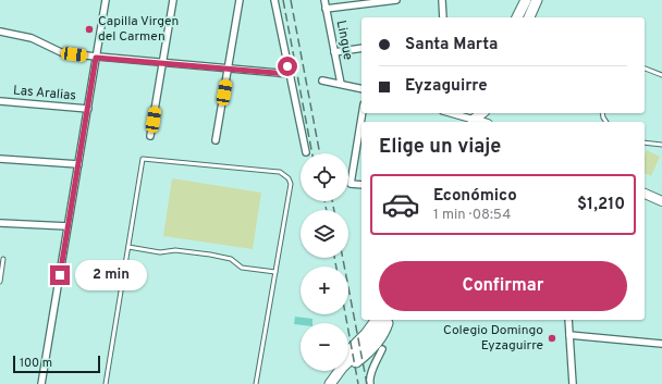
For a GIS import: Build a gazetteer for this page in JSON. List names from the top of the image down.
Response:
{
  "streets": {
    "street": ["Lingue", "Las Aralias"]
  },
  "places": ["Capilla Virgen del Carmen", "Colegio Domingo Eyzaguirre"],
  "scale_bar": "100 m",
  "page": {
    "banner": ["Santa Marta", "Eyzaguirre"],
    "heading": "Elige un viaje",
    "map_buttons": ["+", "−"],
    "list": [
      {
        "name": "Económico",
        "note": "1 min · 08:54",
        "value": "$1,210"
      }
    ],
    "buttons": "Confirmar",
    "bubble": "2 min",
    "scale": "100 m"
  }
}
